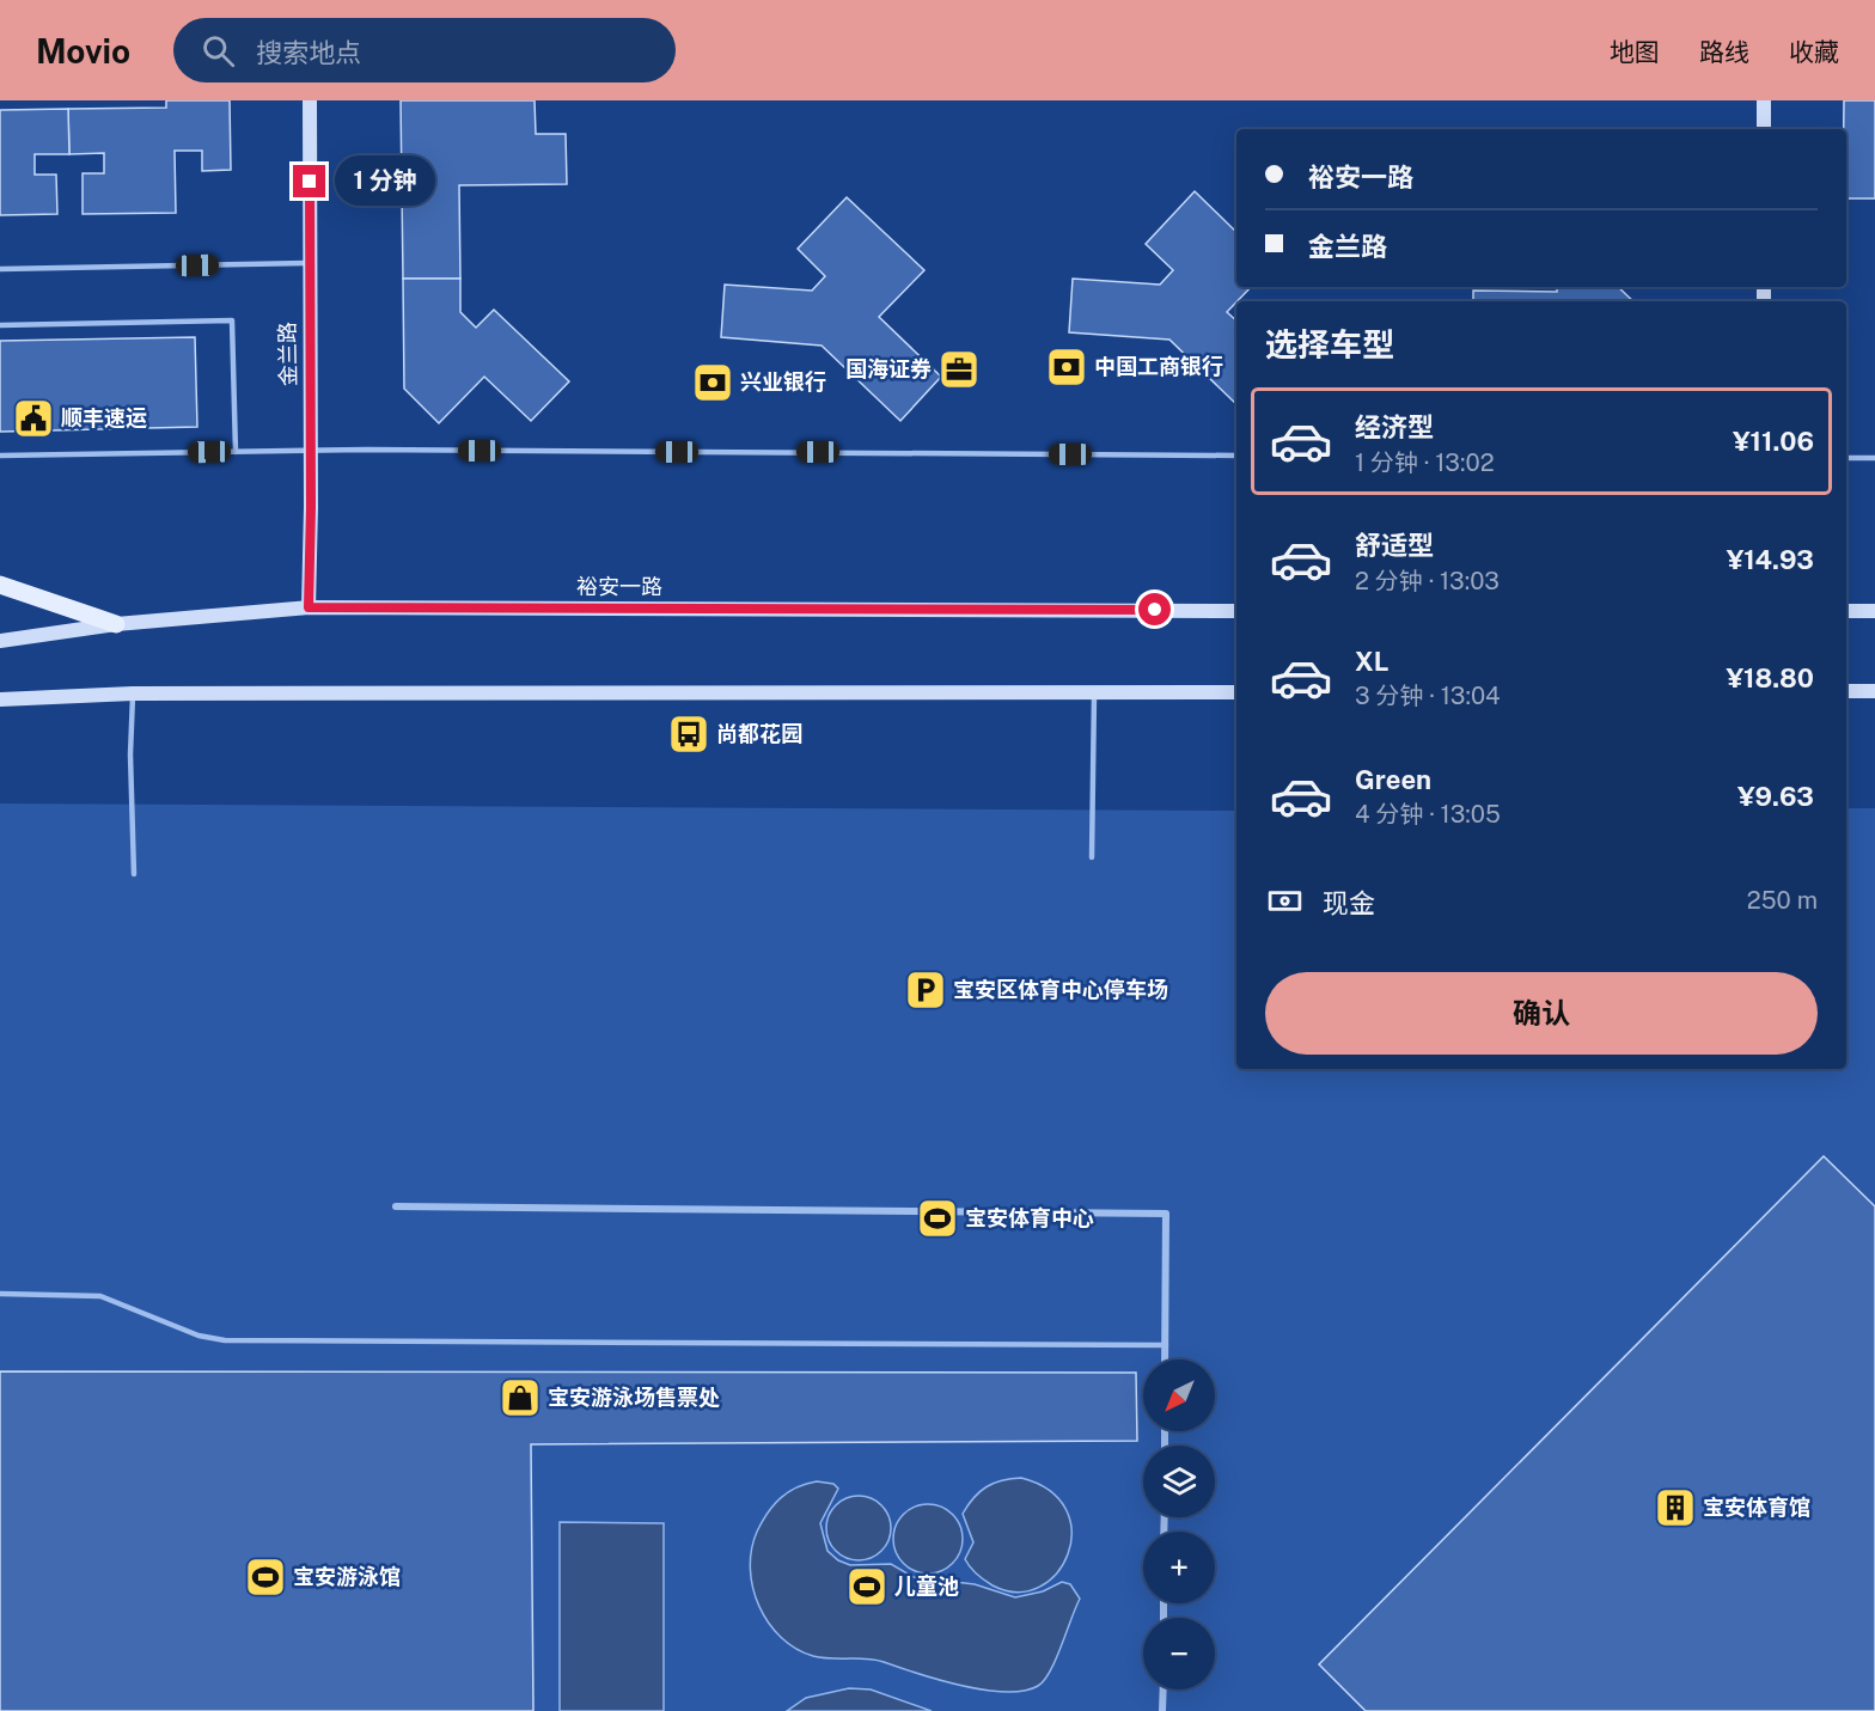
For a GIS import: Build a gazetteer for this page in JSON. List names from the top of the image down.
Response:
{
  "streets": {
    "main road": ["金兰路", "裕安一路"]
  },
  "crossings": [
    ["金兰路", "裕安一路"]
  ],
  "places": {
    "bank": ["中国工商银行", "兴业银行"],
    "office": ["国海证券"],
    "public building": ["顺丰速运"],
    "bus stop": ["尚都花园"],
    "parking": ["宝安区体育中心停车场"],
    "sports": ["宝安体育中心", "宝安游泳馆", "儿童池"],
    "shop": ["宝安游泳场售票处"],
    "building": ["宝安体育馆"]
  },
  "north": "bottom left",
  "page": {
    "header": "Movio",
    "search": "搜索地点",
    "nav": ["地图", "路线", "收藏"],
    "banner": ["裕安一路", "金兰路"],
    "bubble": "1 分钟",
    "heading": "选择车型",
    "list": [
      {
        "name": "经济型",
        "note": "1 分钟 · 13:02",
        "value": "¥11.06"
      },
      {
        "name": "舒适型",
        "note": "2 分钟 · 13:03",
        "value": "¥14.93"
      },
      {
        "name": "XL",
        "note": "3 分钟 · 13:04",
        "value": "¥18.80"
      },
      {
        "name": "Green",
        "note": "4 分钟 · 13:05",
        "value": "¥9.63"
      }
    ],
    "pay": ["现金", "250 m"],
    "buttons": "确认",
    "map_buttons": ["+", "−"]
  }
}
